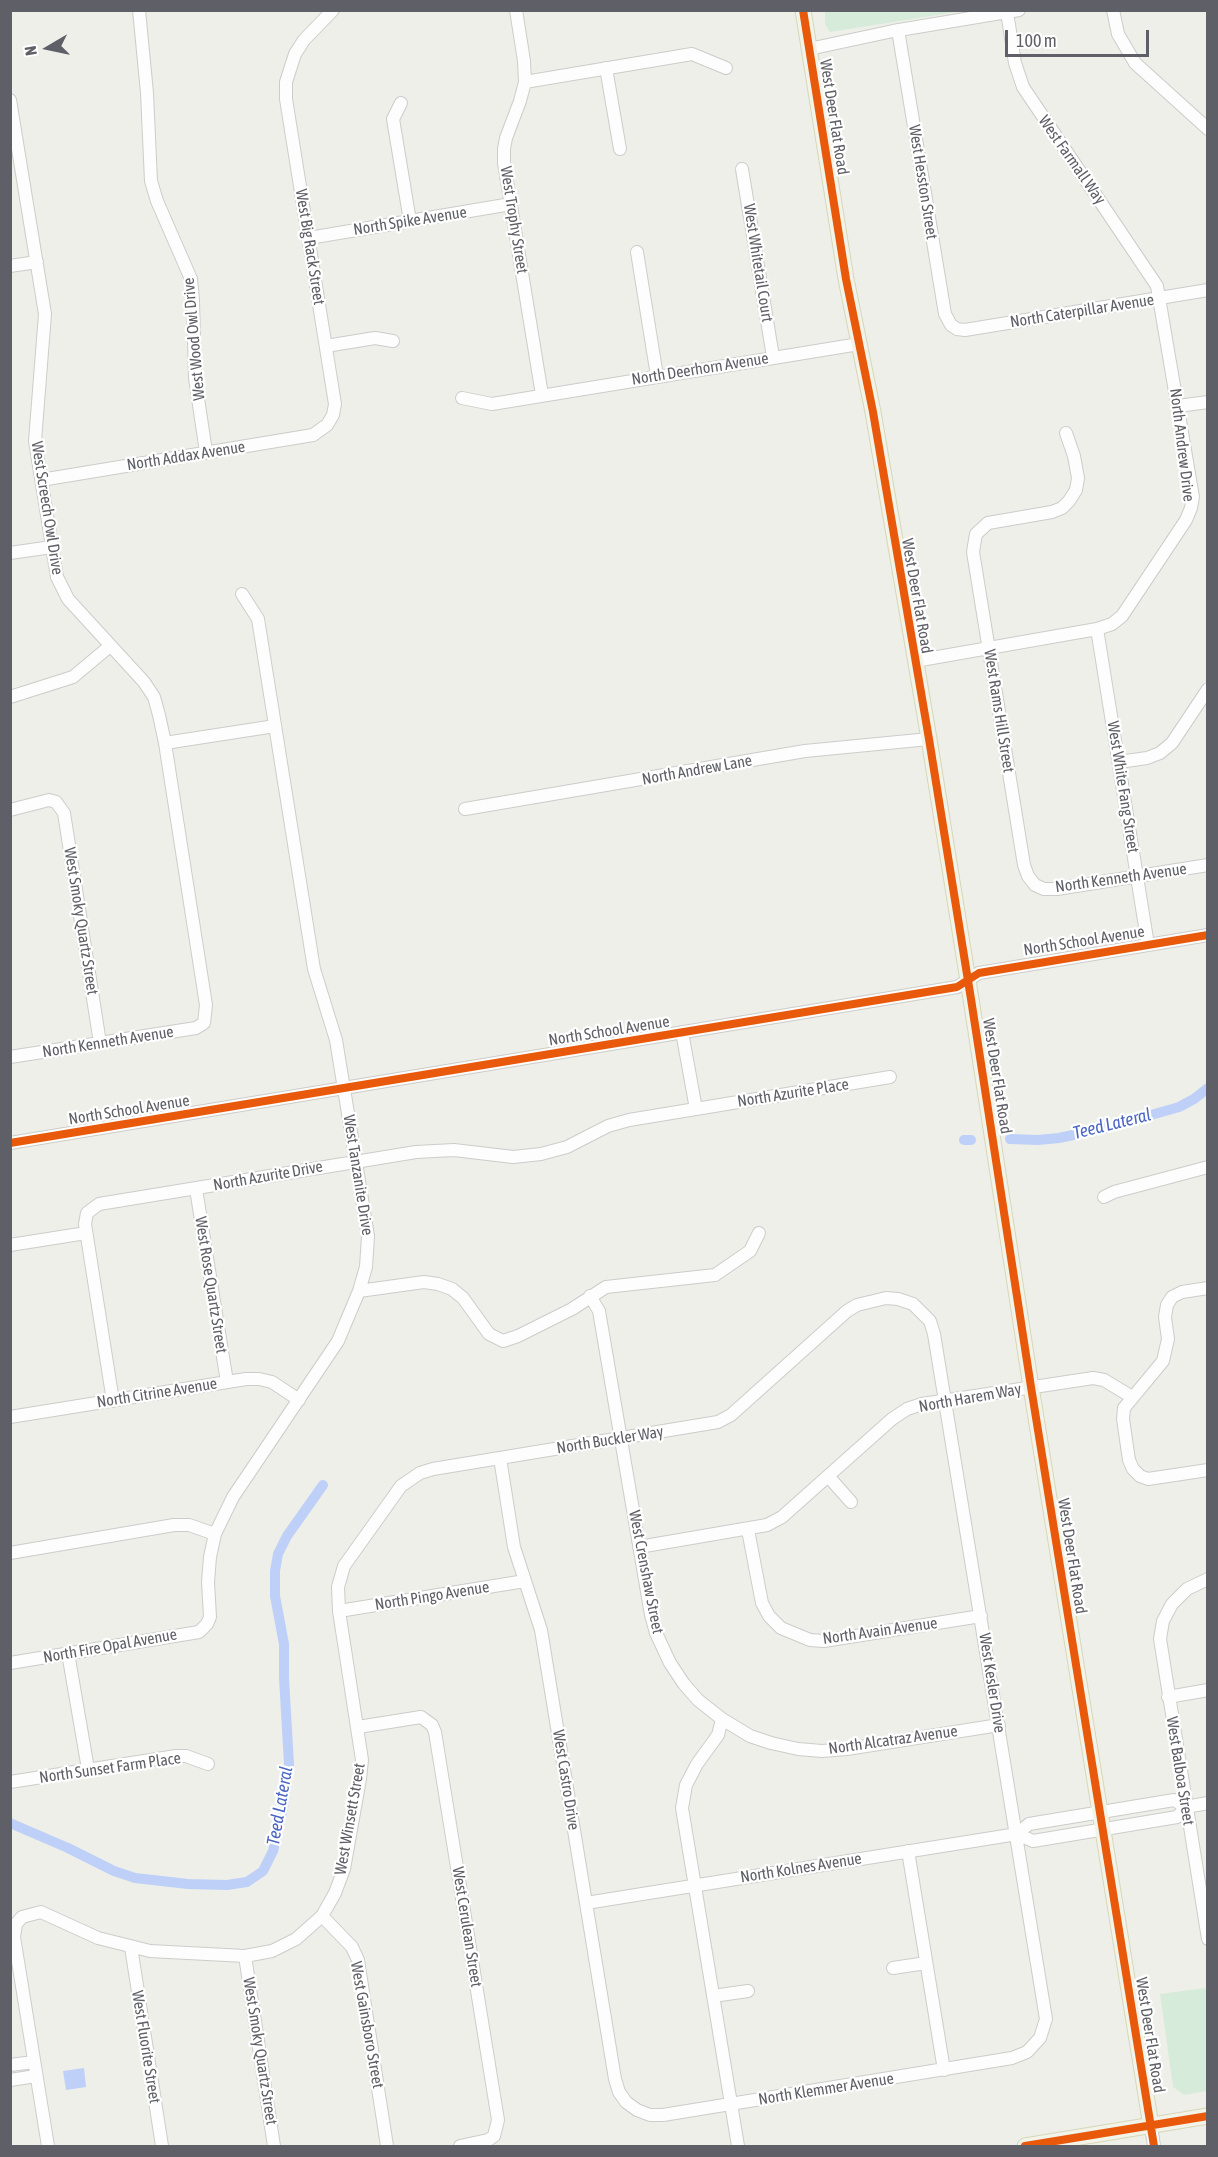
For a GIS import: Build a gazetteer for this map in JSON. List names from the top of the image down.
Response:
{
  "streets": {
    "main road": ["West Deer Flat Road"],
    "street": [
      "West Farmall Way",
      "West Hesston Street",
      "West Trophy Street",
      "North Spike Avenue",
      "West Big Rack Street",
      "West Whitetail Court",
      "North Caterpillar Avenue",
      "West Wood Owl Drive",
      "North Deerhorn Avenue",
      "North Andrew Drive",
      "North Addax Avenue",
      "West Screech Owl Drive",
      "West Rams Hill Street",
      "North Andrew Lane",
      "West White Fang Street",
      "North Kenneth Avenue",
      "West Smoky Quartz Street",
      "North School Avenue",
      "North Azurite Place",
      "West Tanzanite Drive",
      "North Azurite Drive",
      "West Rose Quartz Street",
      "North Citrine Avenue",
      "North Harem Way",
      "North Buckler Way",
      "West Crenshaw Street",
      "North Pingo Avenue",
      "North Avain Avenue",
      "North Fire Opal Avenue",
      "West Kesler Drive",
      "North Alcatraz Avenue",
      "North Sunset Farm Place",
      "West Balboa Street",
      "West Castro Drive",
      "West Winsett Street",
      "North Kolnes Avenue",
      "West Cerulean Street",
      "West Gainsboro Street",
      "West Fluorite Street",
      "North Klemmer Avenue"
    ]
  },
  "crossings": [
    ["West Deer Flat Road", "North Deerhorn Avenue"],
    ["West Deer Flat Road", "North Andrew Drive"],
    ["West Deer Flat Road", "North Andrew Lane"],
    ["West Deer Flat Road", "North School Avenue"],
    ["West Deer Flat Road", "North Harem Way"],
    ["West Deer Flat Road", "North Kolnes Avenue"],
    ["West Farmall Way", "North Caterpillar Avenue"],
    ["West Farmall Way", "North Andrew Drive"],
    ["West Hesston Street", "North Caterpillar Avenue"],
    ["West Trophy Street", "North Spike Avenue"],
    ["West Trophy Street", "North Deerhorn Avenue"],
    ["North Spike Avenue", "West Big Rack Street"],
    ["West Big Rack Street", "North Addax Avenue"],
    ["West Whitetail Court", "North Deerhorn Avenue"],
    ["North Caterpillar Avenue", "North Andrew Drive"],
    ["West Wood Owl Drive", "North Addax Avenue"],
    ["North Andrew Drive", "West Rams Hill Street"],
    ["North Andrew Drive", "West White Fang Street"],
    ["North Addax Avenue", "West Screech Owl Drive"],
    ["West Screech Owl Drive", "North Kenneth Avenue"],
    ["West Rams Hill Street", "North Kenneth Avenue"],
    ["West White Fang Street", "North Kenneth Avenue"],
    ["West White Fang Street", "North School Avenue"],
    ["North Kenneth Avenue", "West Smoky Quartz Street"],
    ["North School Avenue", "West Tanzanite Drive"],
    ["North Azurite Place", "North Azurite Drive"],
    ["West Tanzanite Drive", "North Azurite Drive"],
    ["West Tanzanite Drive", "North Citrine Avenue"],
    ["West Tanzanite Drive", "North Fire Opal Avenue"],
    ["North Azurite Drive", "West Rose Quartz Street"],
    ["West Rose Quartz Street", "North Citrine Avenue"],
    ["North Harem Way", "West Crenshaw Street"],
    ["North Harem Way", "North Avain Avenue"],
    ["North Harem Way", "West Kesler Drive"],
    ["North Buckler Way", "West Crenshaw Street"],
    ["North Buckler Way", "North Pingo Avenue"],
    ["North Buckler Way", "West Kesler Drive"],
    ["North Buckler Way", "West Castro Drive"],
    ["North Buckler Way", "West Winsett Street"],
    ["West Crenshaw Street", "North Alcatraz Avenue"],
    ["North Pingo Avenue", "West Castro Drive"],
    ["North Pingo Avenue", "West Winsett Street"],
    ["North Avain Avenue", "West Kesler Drive"],
    ["West Kesler Drive", "North Alcatraz Avenue"],
    ["West Kesler Drive", "North Kolnes Avenue"],
    ["West Kesler Drive", "North Klemmer Avenue"],
    ["West Balboa Street", "North Kolnes Avenue"],
    ["West Castro Drive", "North Kolnes Avenue"],
    ["West Castro Drive", "North Klemmer Avenue"],
    ["West Winsett Street", "West Cerulean Street"],
    ["West Winsett Street", "West Gainsboro Street"]
  ],
  "water": ["Teed Lateral"],
  "scale_bar": "100 m",
  "north": "left"
}
